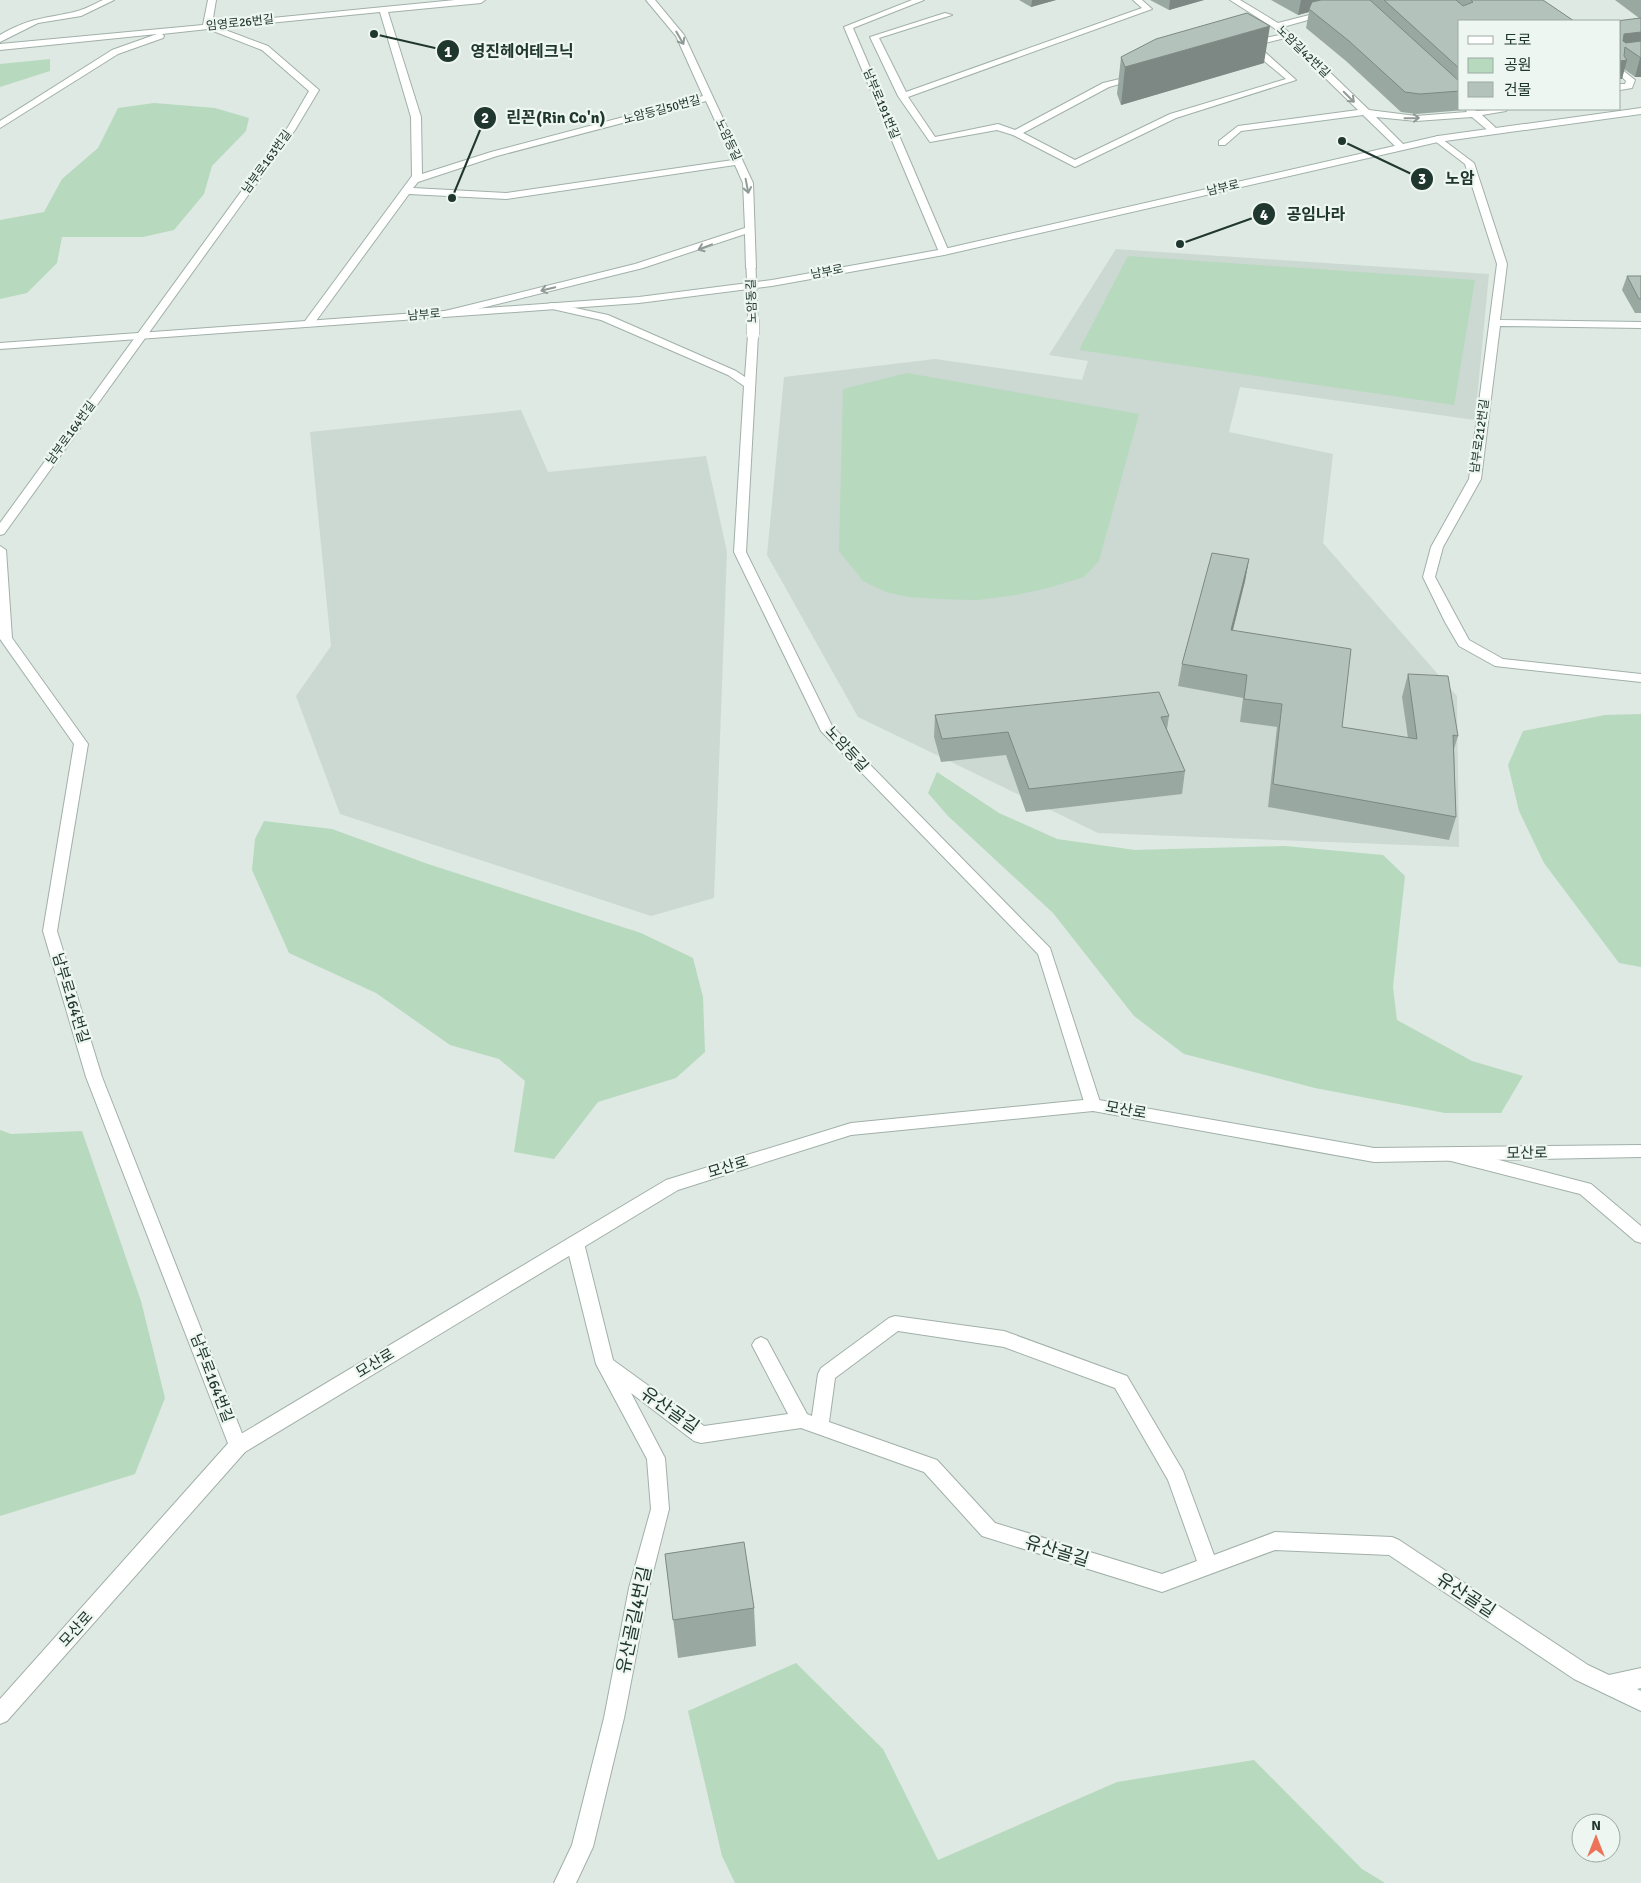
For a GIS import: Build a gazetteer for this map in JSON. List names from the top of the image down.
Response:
{
  "streets": {
    "street": [
      "임영로26번길",
      "노암길42번길",
      "남부로191번길",
      "노암등길50번길",
      "노암등길",
      "남부로163번길",
      "남부로",
      "노암동길",
      "남부로164번길",
      "남부로212번길",
      "모산로",
      "유산골길",
      "유산골길4번길"
    ]
  },
  "crossings": [
    ["임영로26번길", "남부로163번길"],
    ["노암길42번길", "남부로"],
    ["남부로191번길", "남부로"],
    ["노암등길50번길", "노암등길"],
    ["노암등길", "노암동길"],
    ["노암등길", "모산로"],
    ["남부로163번길", "남부로"],
    ["남부로163번길", "남부로164번길"],
    ["남부로", "남부로164번길"],
    ["남부로", "남부로212번길"],
    ["남부로164번길", "모산로"],
    ["유산골길", "유산골길4번길"]
  ],
  "one_way": ["노암길42번길"],
  "places": [
    "영진헤어테크닉",
    "노암",
    "린꼰(Rin Co'n)",
    "공임나라"
  ],
  "legend": ["도로", "공원", "건물"],
  "north": "top"
}
